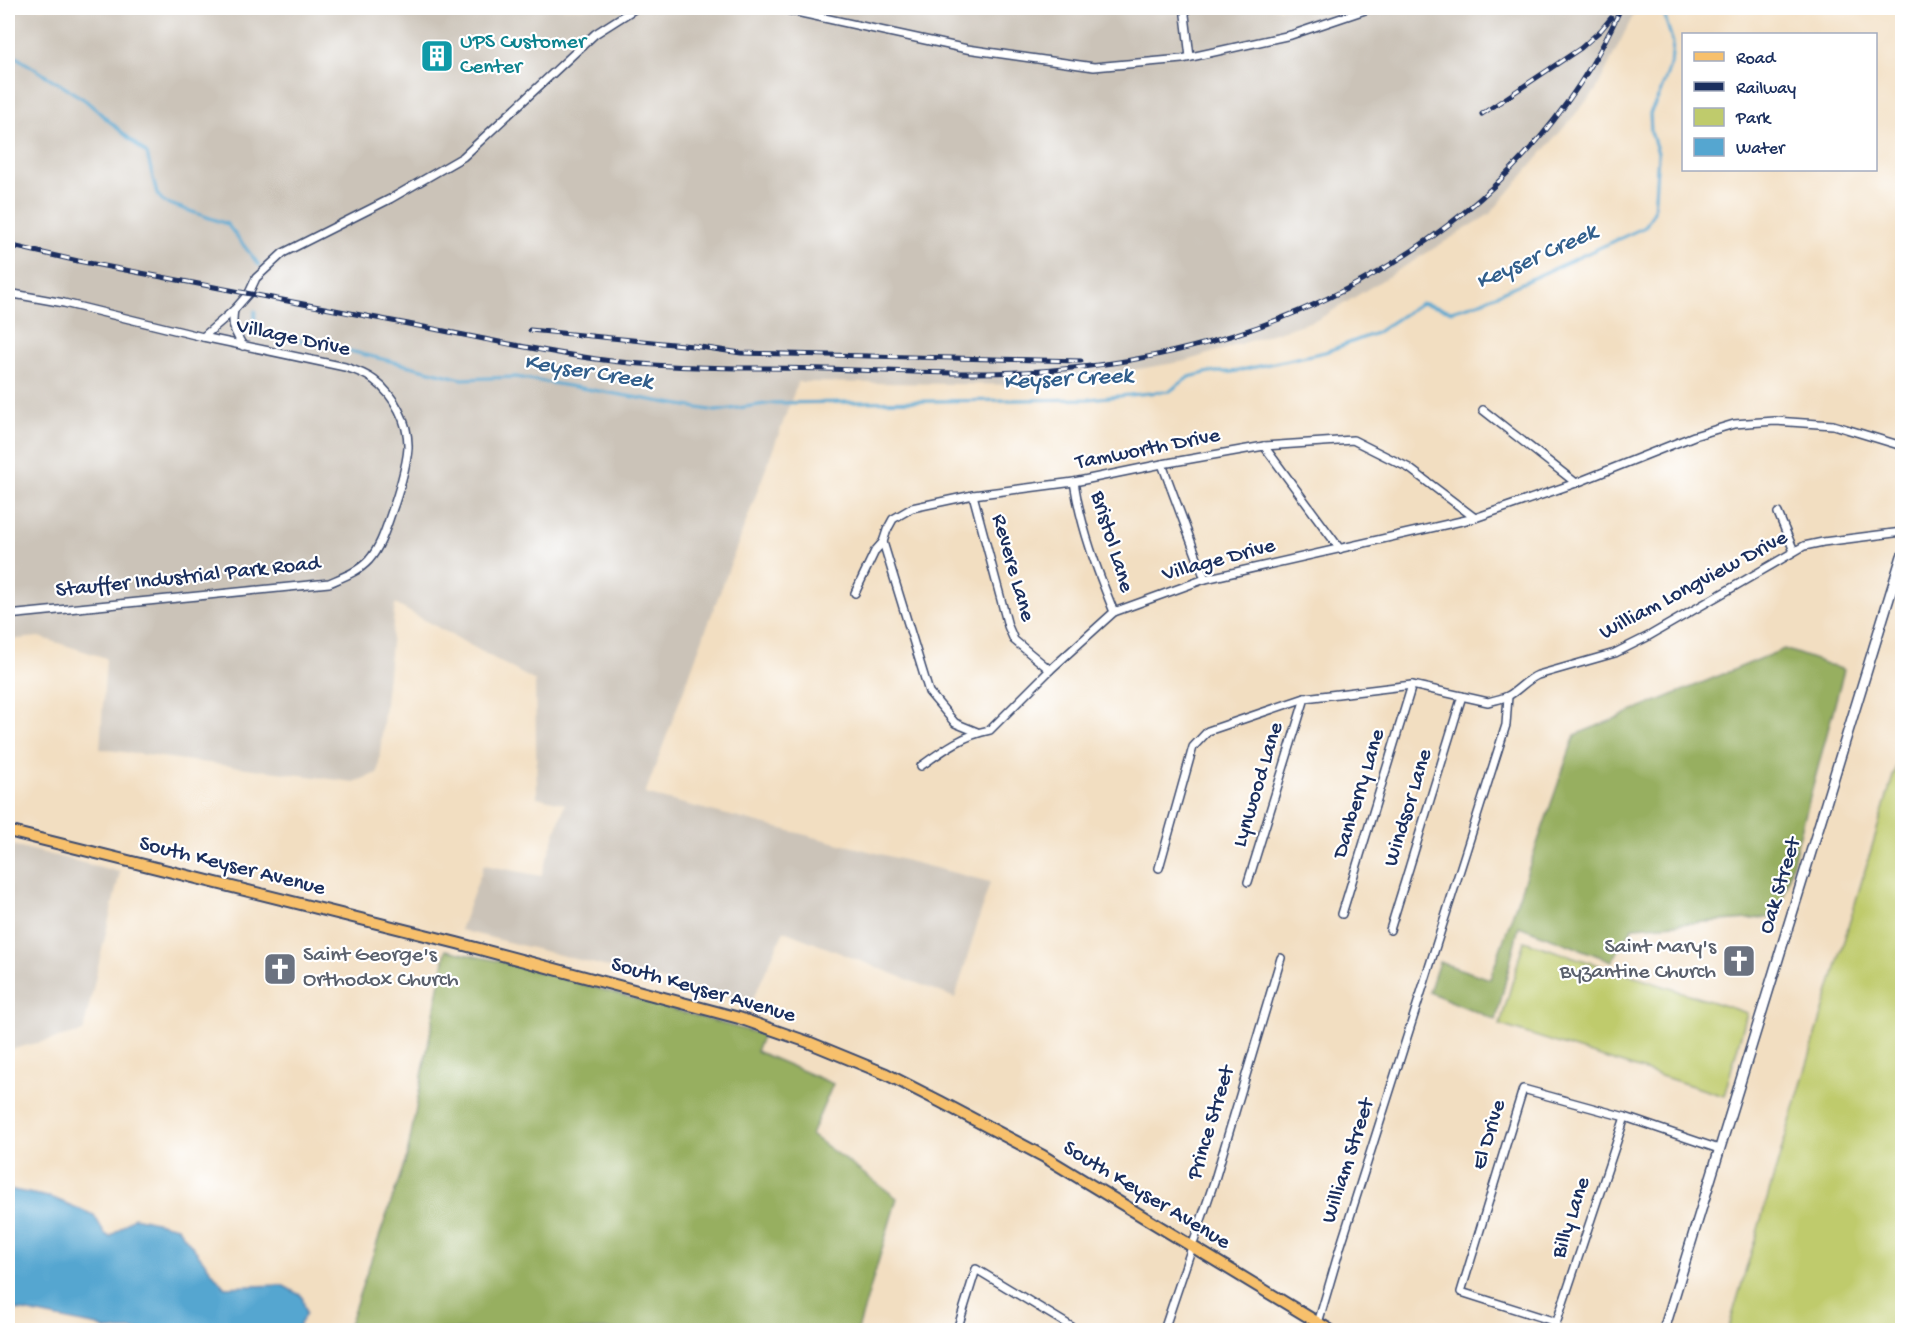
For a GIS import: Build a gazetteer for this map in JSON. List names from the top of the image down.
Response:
{
  "streets": {
    "main road": ["South Keyser Avenue"],
    "street": [
      "Village Drive",
      "Tamworth Drive",
      "Bristol Lane",
      "Revere Lane",
      "Stauffer Industrial Park Road",
      "William Longview Drive",
      "Lynwood Lane",
      "Danberry Lane",
      "Windsor Lane",
      "Oak Street",
      "Prince Street",
      "El Drive",
      "William Street",
      "Billy Lane"
    ]
  },
  "crossings": [
    ["Village Drive", "Tamworth Drive"],
    ["Village Drive", "Bristol Lane"],
    ["Village Drive", "Revere Lane"],
    ["Village Drive", "Stauffer Industrial Park Road"],
    ["Tamworth Drive", "Bristol Lane"],
    ["Tamworth Drive", "Revere Lane"],
    ["William Longview Drive", "William Street"],
    ["South Keyser Avenue", "Prince Street"],
    ["South Keyser Avenue", "William Street"],
    ["Oak Street", "El Drive"],
    ["El Drive", "Billy Lane"]
  ],
  "water": ["Keyser Creek"],
  "places": {
    "building": ["UPS Customer Center"],
    "church": ["Saint Mary's Byzantine Church", "Saint George's Orthodox Church"]
  },
  "legend": [
    "Road",
    "Railway",
    "Park",
    "Water"
  ]
}
